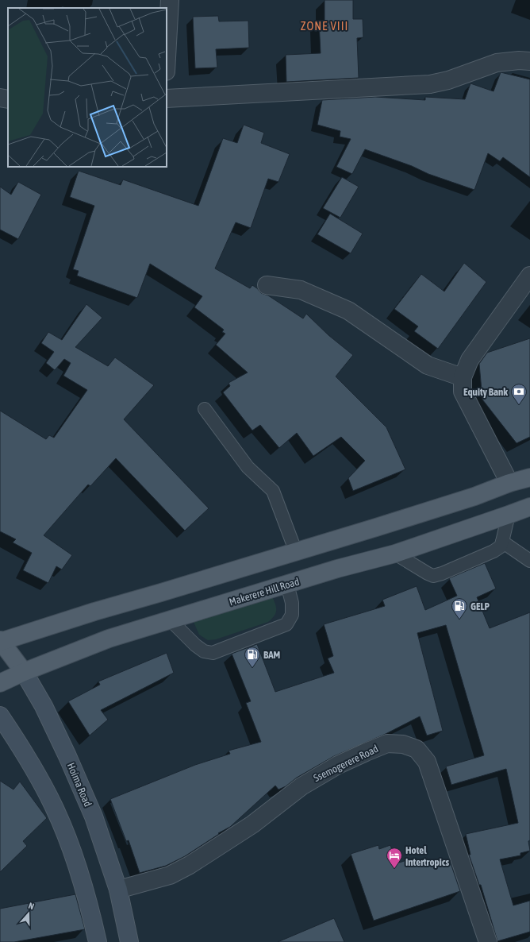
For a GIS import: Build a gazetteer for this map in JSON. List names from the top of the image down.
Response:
{
  "streets": {
    "main road": ["Makerere Hill Road", "Hoima Road"],
    "street": ["Ssemogerere Road"]
  },
  "crossings": [
    ["Makerere Hill Road", "Hoima Road"],
    ["Ssemogerere Road", "Hoima Road"]
  ],
  "districts": ["ZONE VIII"],
  "places": {
    "bank": ["Equity Bank"],
    "fuel station": ["GELP", "BAM"],
    "hotel": ["Hotel Intertropics"]
  },
  "north": "top"
}
